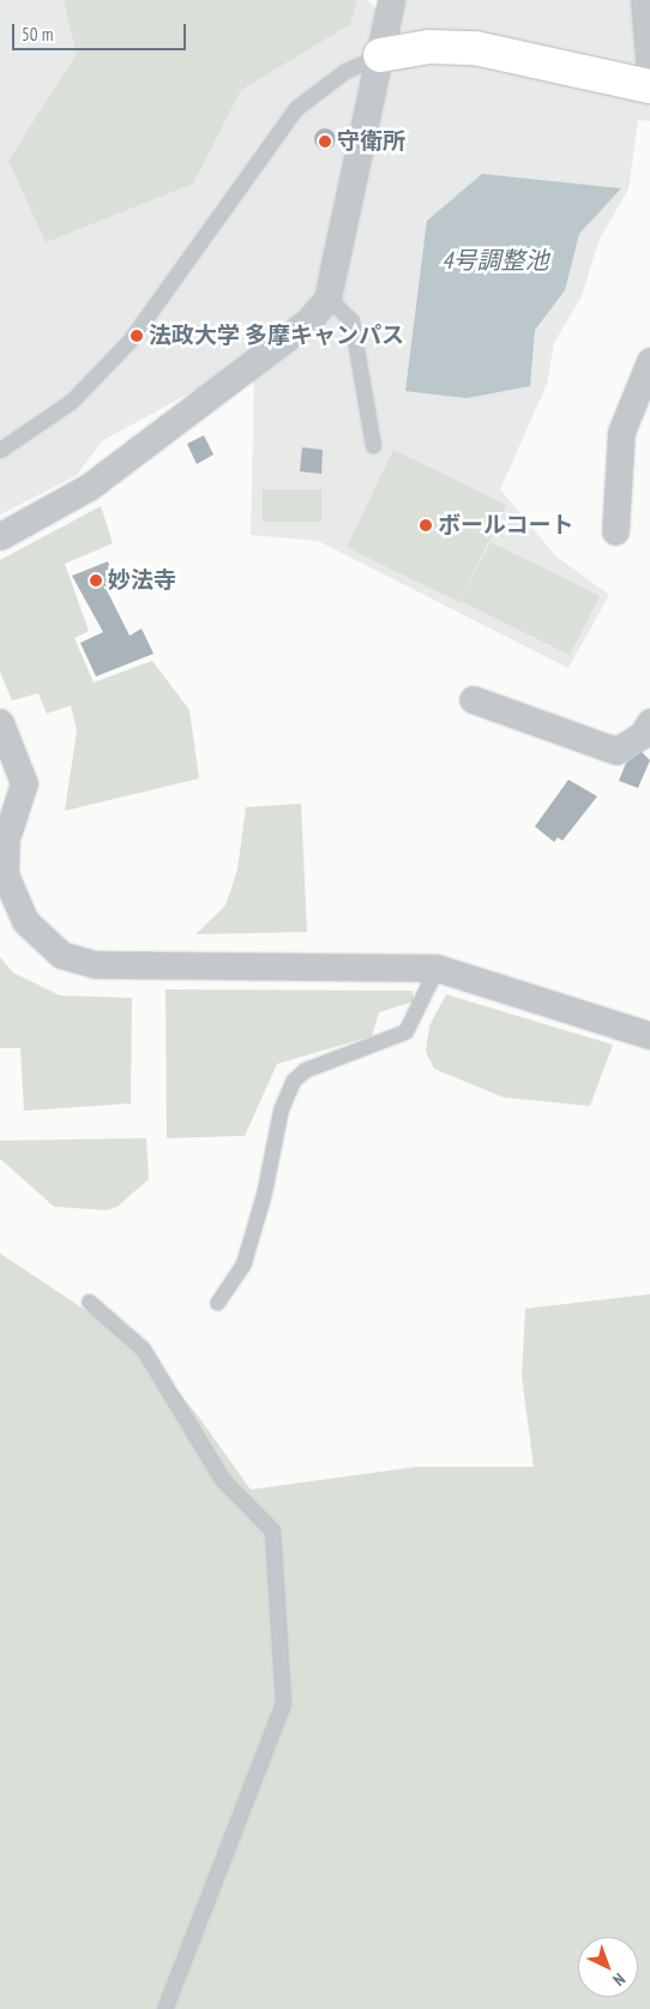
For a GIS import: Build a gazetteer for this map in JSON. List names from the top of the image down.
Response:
{
  "water": ["4号調整池"],
  "places": [
    "守衛所",
    "法政大学 多摩キャンパス",
    "ボールコート",
    "妙法寺"
  ],
  "scale_bar": "50 m",
  "north": "bottom right"
}
